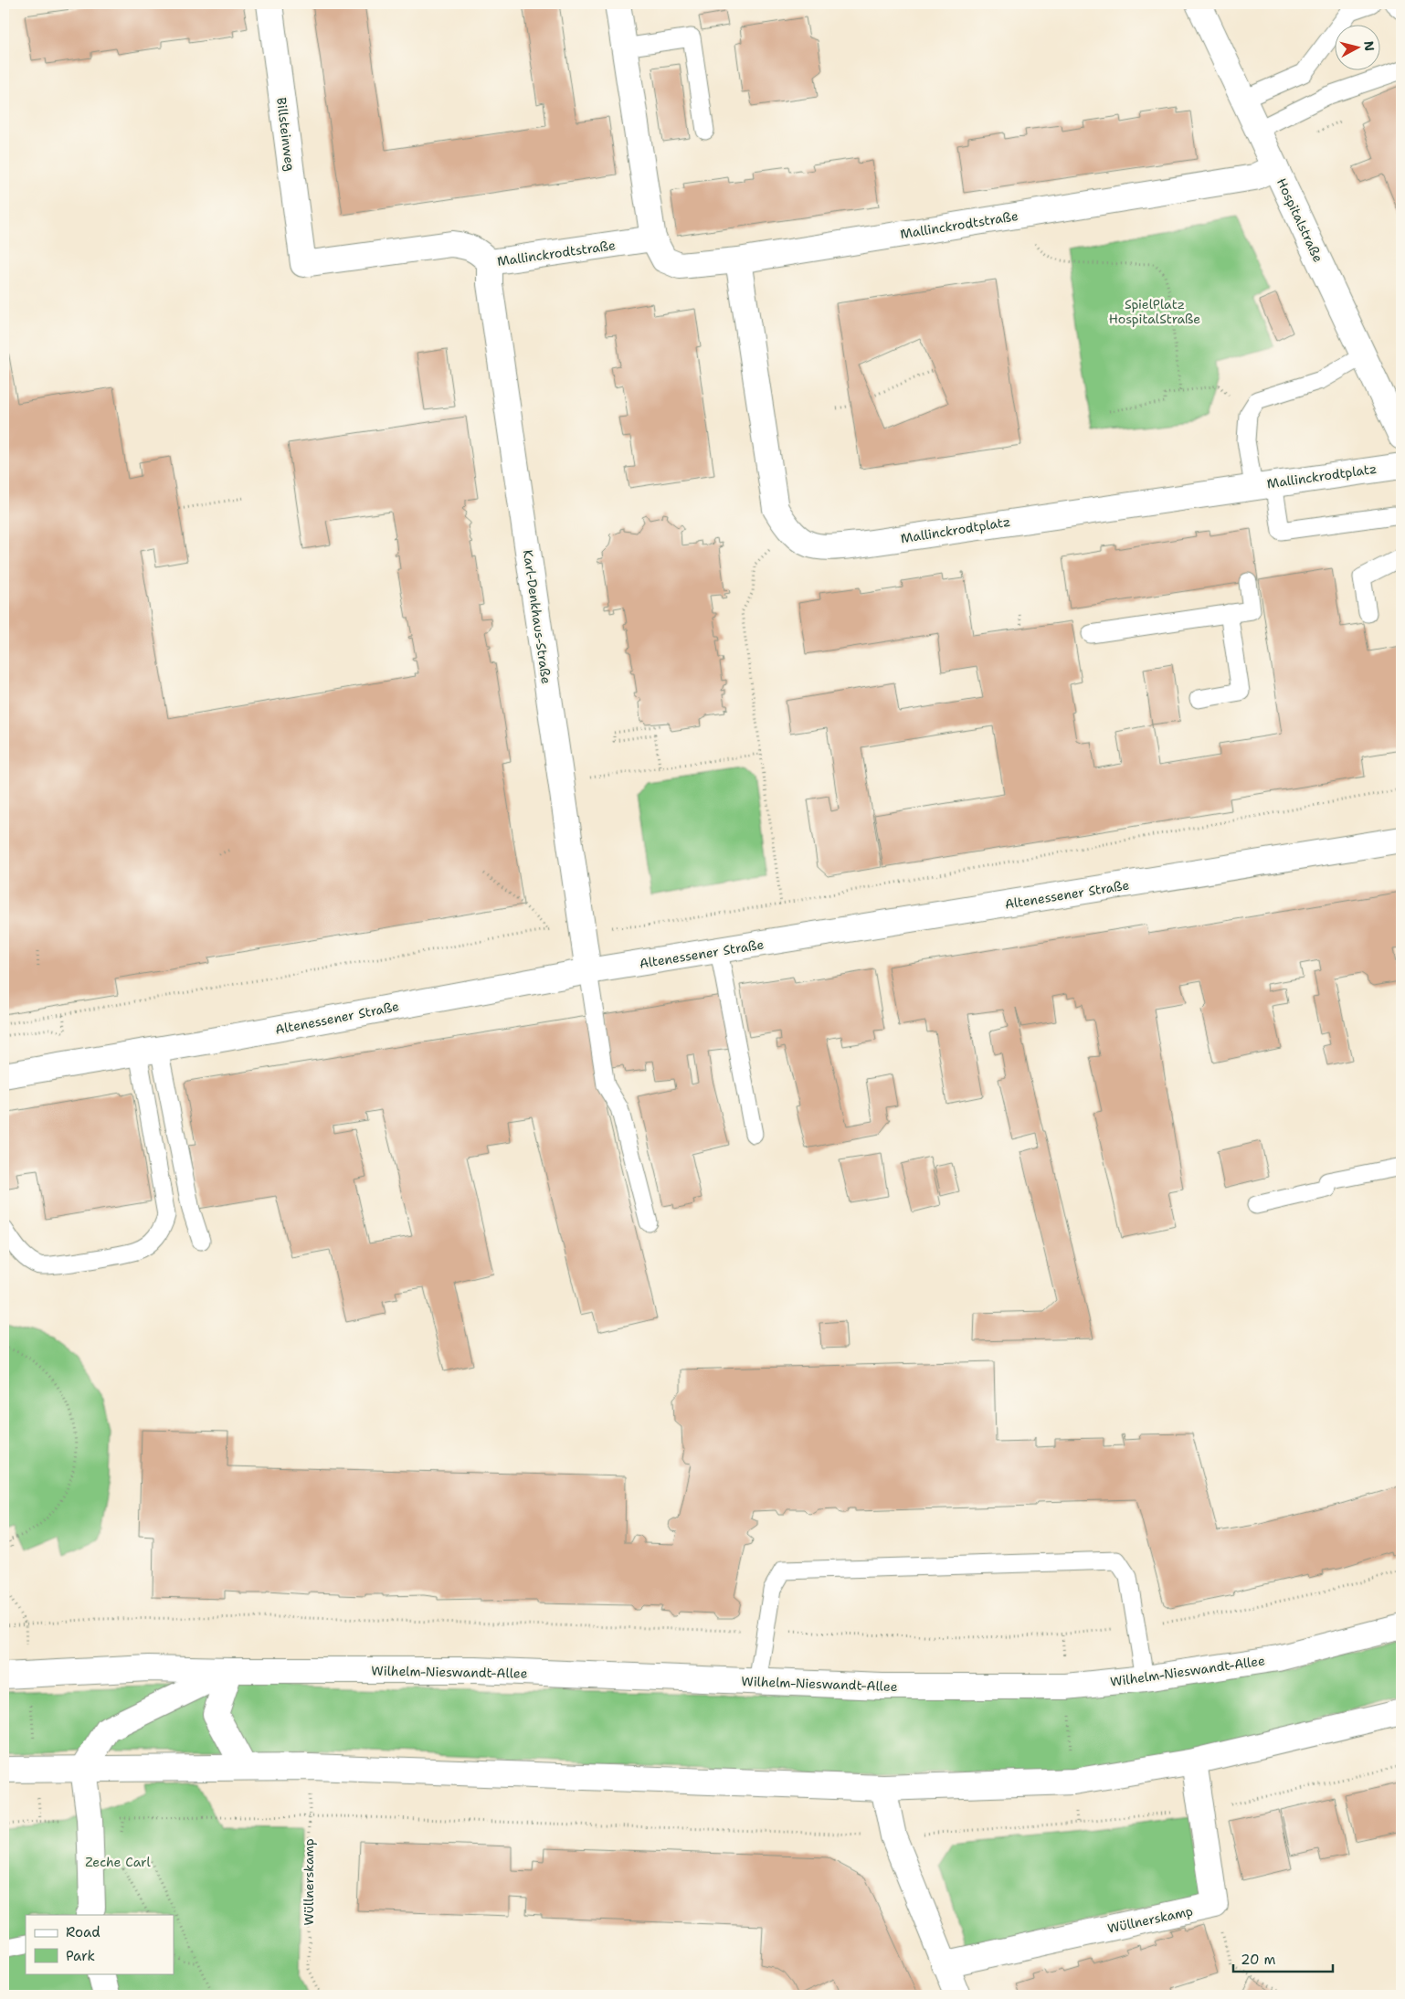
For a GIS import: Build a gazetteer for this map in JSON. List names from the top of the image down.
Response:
{
  "streets": {
    "street": [
      "Billsteinweg",
      "Hospitalstraße",
      "Mallinckrodtstraße",
      "Mallinckrodtplatz",
      "Karl-Denkhaus-Straße",
      "Altenessener Straße",
      "Wilhelm-Nieswandt-Allee",
      "Wüllnerskamp"
    ]
  },
  "crossings": [
    ["Billsteinweg", "Mallinckrodtstraße"],
    ["Hospitalstraße", "Mallinckrodtstraße"],
    ["Mallinckrodtstraße", "Mallinckrodtplatz"],
    ["Mallinckrodtstraße", "Karl-Denkhaus-Straße"],
    ["Karl-Denkhaus-Straße", "Altenessener Straße"]
  ],
  "parks": ["SpielPlatz HospitalStraße", "Zeche Carl"],
  "legend": ["Road", "Park"],
  "scale_bar": "20 m",
  "north": "right"
}
